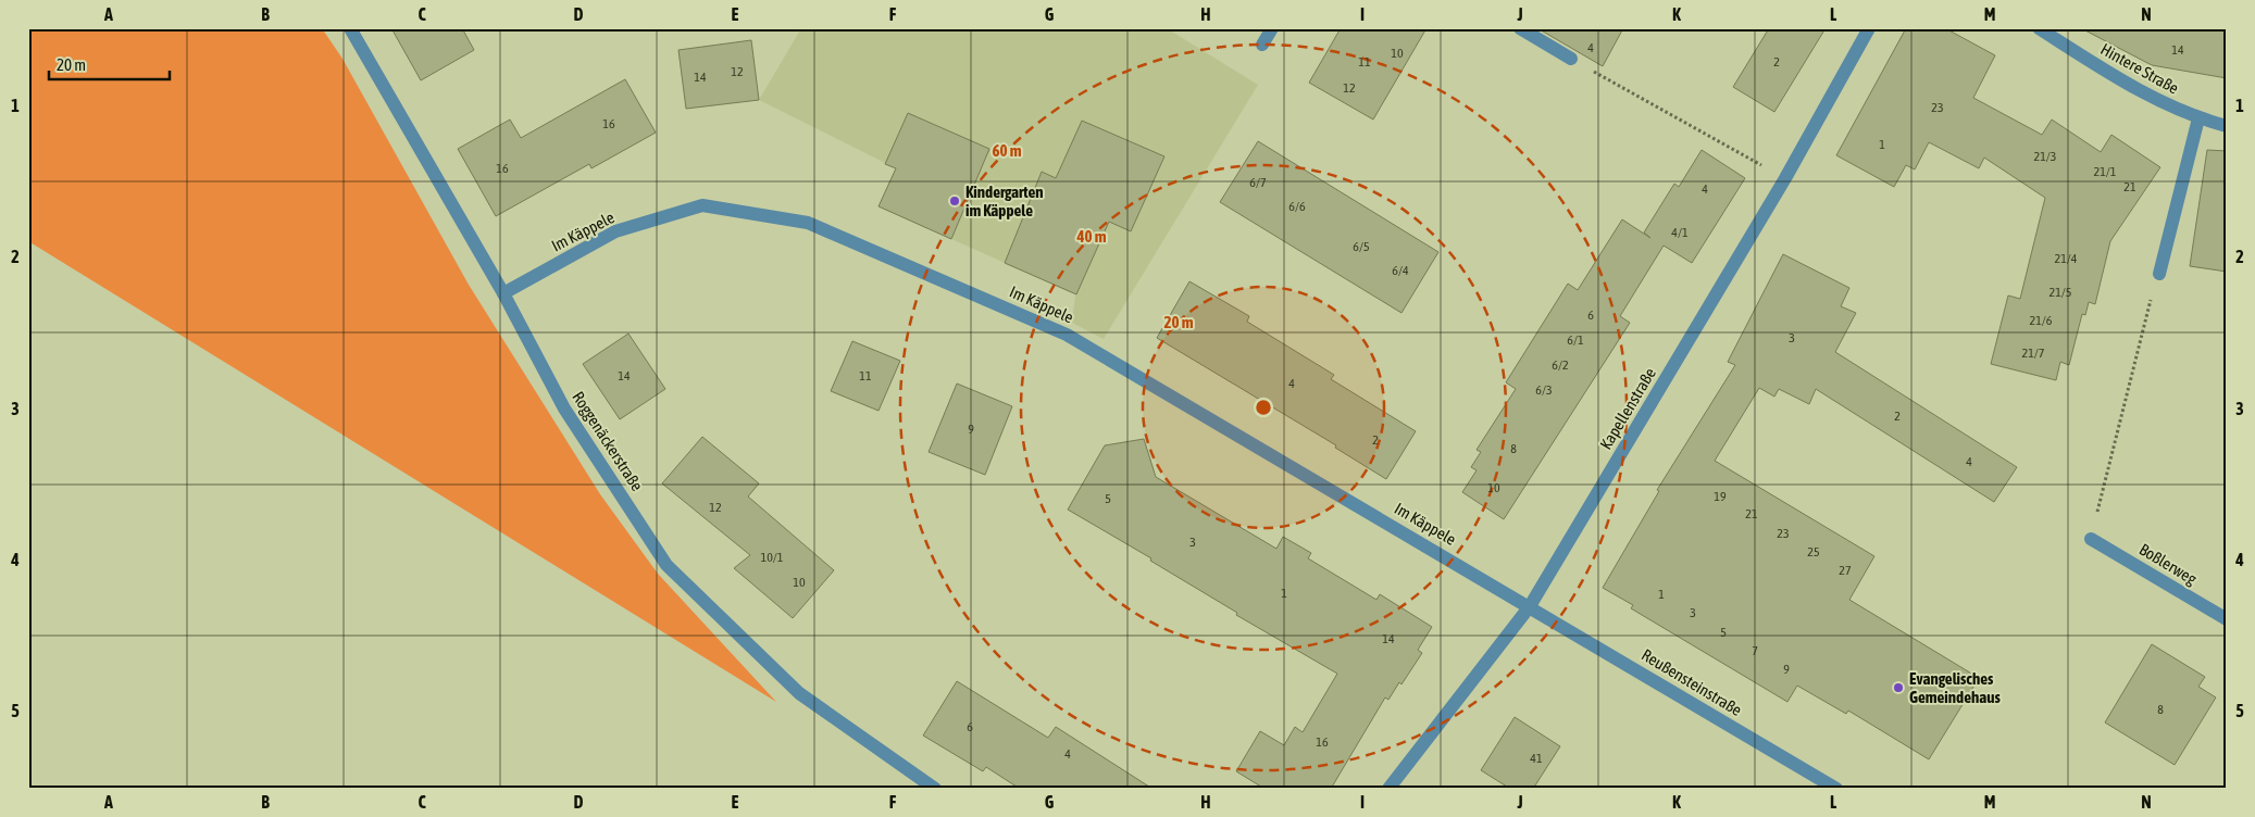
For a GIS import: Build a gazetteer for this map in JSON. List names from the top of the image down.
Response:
{
  "streets": {
    "street": [
      "Hintere Straße",
      "Im Käppele",
      "Kapellenstraße",
      "Roggenäckerstraße",
      "Boßlerweg",
      "Reußensteinstraße"
    ]
  },
  "crossings": [
    ["Im Käppele", "Kapellenstraße"],
    ["Im Käppele", "Roggenäckerstraße"],
    ["Im Käppele", "Reußensteinstraße"],
    ["Kapellenstraße", "Reußensteinstraße"]
  ],
  "places": ["Kindergarten im Käppele", "Evangelisches Gemeindehaus"],
  "house_numbers": [
    "4",
    "14",
    "10",
    "11",
    "2",
    "12",
    "14",
    "12",
    "23",
    "16",
    "1",
    "21/3",
    "16",
    "21/1",
    "6/7",
    "21",
    "4",
    "6/6",
    "4/1",
    "6/5",
    "21/4",
    "6/4",
    "21/5",
    "6",
    "21/6",
    "3",
    "6/1",
    "21/7",
    "6/2",
    "14",
    "11",
    "4",
    "6/3",
    "2",
    "9",
    "2",
    "8",
    "4",
    "10",
    "19",
    "5",
    "12",
    "21",
    "23",
    "3",
    "25",
    "10/1",
    "27",
    "10",
    "1",
    "1",
    "3",
    "5",
    "14",
    "7",
    "9",
    "8",
    "6",
    "16",
    "4",
    "41"
  ],
  "scale_bar": "20 m",
  "grid": {
    "columns": [
      "A",
      "B",
      "C",
      "D",
      "E",
      "F",
      "G",
      "H",
      "I",
      "J",
      "K",
      "L",
      "M",
      "N"
    ],
    "rows": [
      "1",
      "2",
      "3",
      "4",
      "5"
    ]
  },
  "rings": ["60 m", "40 m", "20 m"]
}
